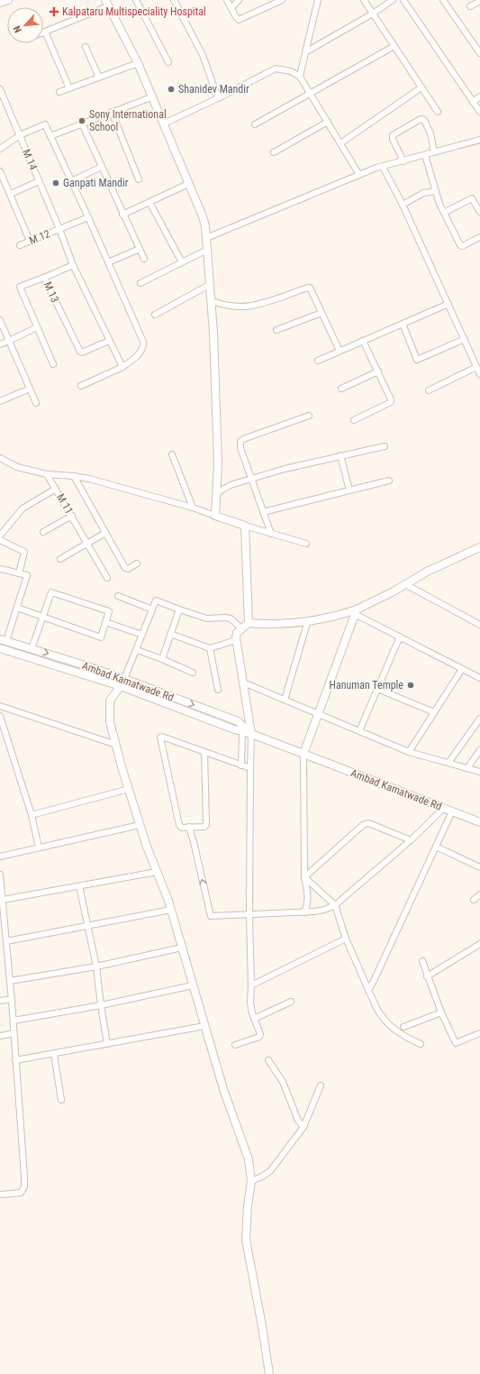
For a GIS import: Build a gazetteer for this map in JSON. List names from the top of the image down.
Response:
{
  "streets": {
    "street": [
      "M 14",
      "M 12",
      "M 13",
      "M 11",
      "Ambad Kamatwade Rd"
    ]
  },
  "crossings": [
    ["M 14", "M 12"],
    ["M 14", "M 13"]
  ],
  "places": {
    "health": ["Kalpataru Multispeciality Hospital"],
    "other": [
      "Shanidev Mandir",
      "Sony International School",
      "Ganpati Mandir",
      "Hanuman Temple"
    ]
  },
  "north": "bottom left"
}
